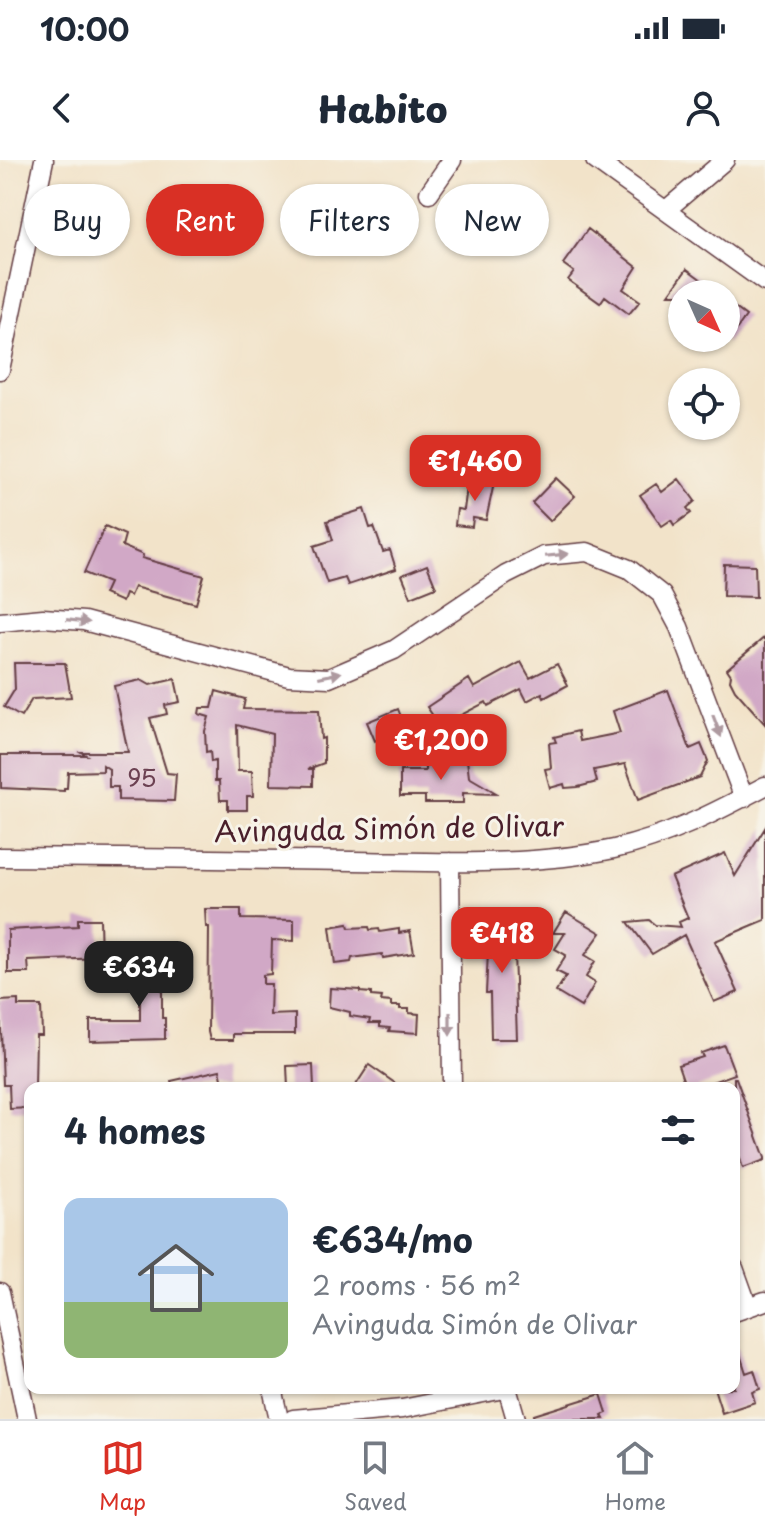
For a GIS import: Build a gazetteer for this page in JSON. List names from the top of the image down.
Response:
{
  "streets": {
    "street": ["Avinguda Simón de Olivar"]
  },
  "house_numbers": ["95"],
  "north": "bottom right",
  "page": {
    "status": "10:00",
    "header": "Habito",
    "chip": [
      "Buy",
      "Rent",
      "Filters",
      "New"
    ],
    "price": [
      "€1,460",
      "€1,200",
      "€418",
      "€634"
    ],
    "heading": "4 homes",
    "list": [
      {
        "name": "€634/mo",
        "note": "2 rooms · 56 m² · Avinguda Simón de Olivar"
      }
    ],
    "tabs": ["Map", "Saved", "Home"]
  }
}
